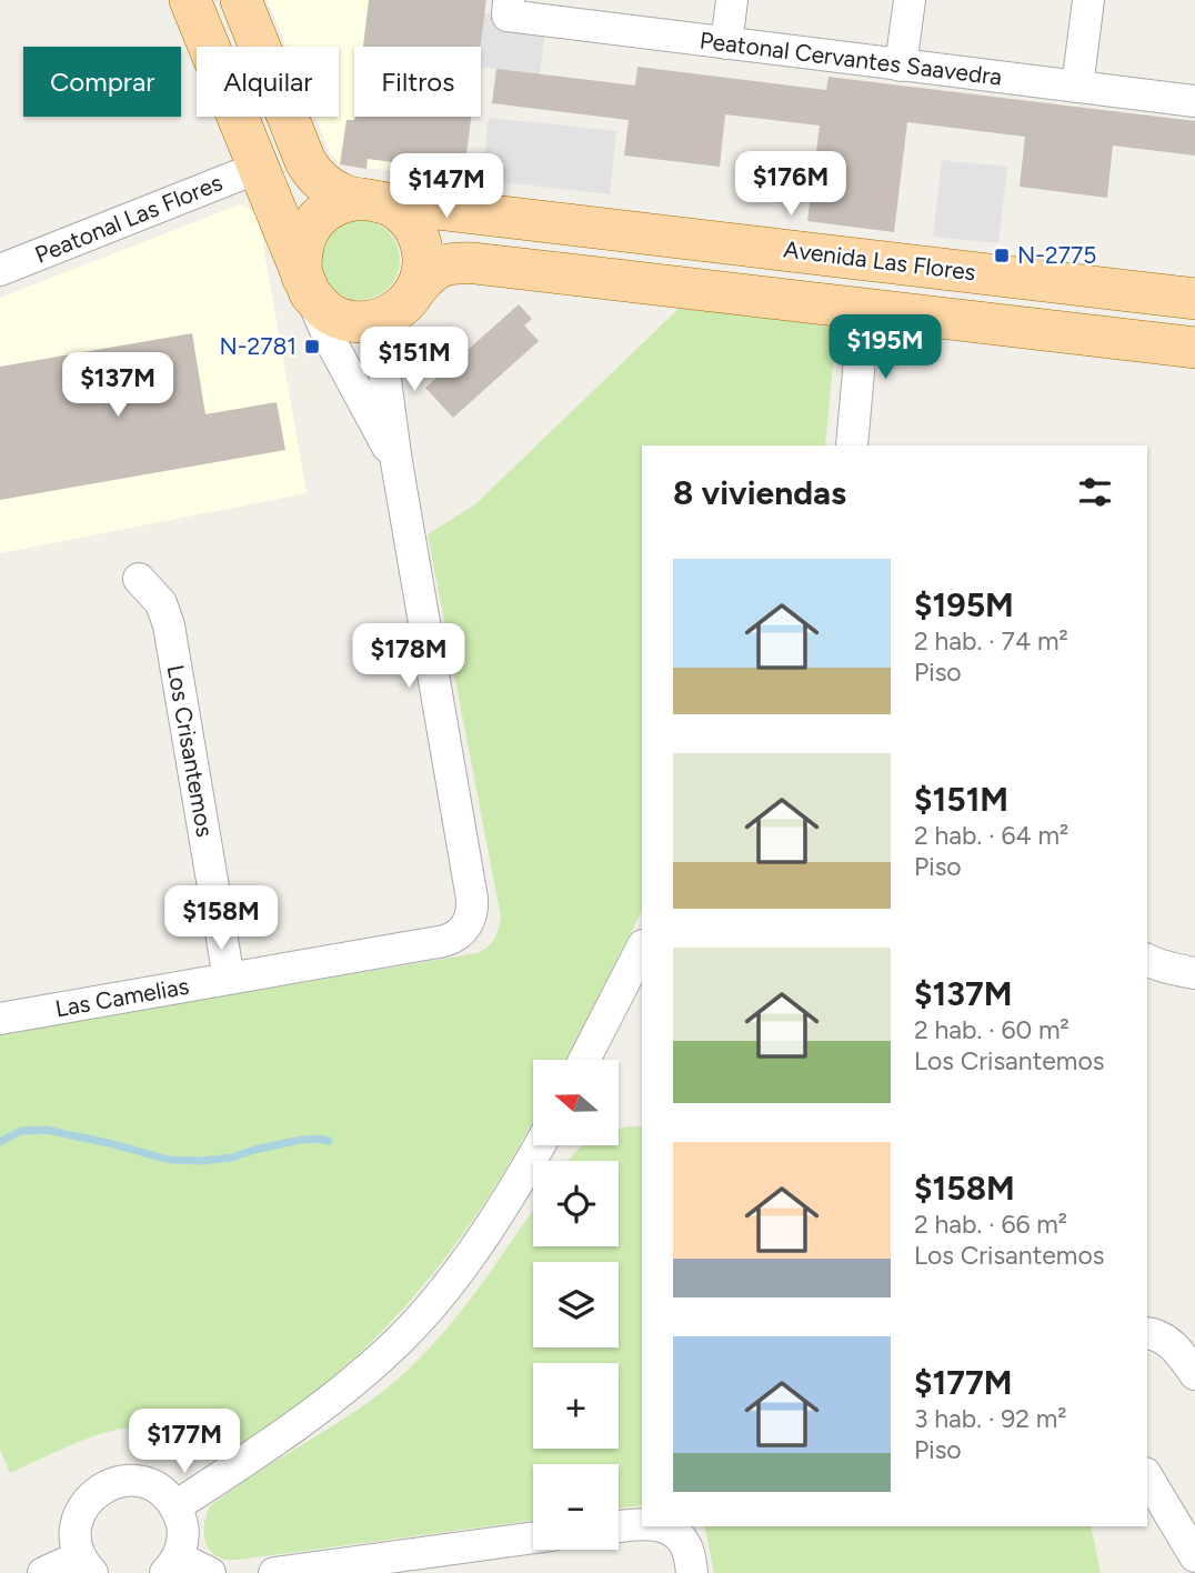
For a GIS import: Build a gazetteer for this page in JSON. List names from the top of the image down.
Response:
{
  "streets": {
    "main road": ["Avenida Las Flores"],
    "street": [
      "Peatonal Cervantes Saavedra",
      "Peatonal Las Flores",
      "Los Crisantemos",
      "Las Camelias"
    ]
  },
  "crossings": [
    ["Los Crisantemos", "Las Camelias"]
  ],
  "places": {
    "transit": ["N-2775", "N-2781"]
  },
  "north": "left",
  "page": {
    "chip": ["Comprar", "Alquilar", "Filtros"],
    "price": [
      "$176M",
      "$147M",
      "$195M",
      "$151M",
      "$137M",
      "$178M",
      "$158M",
      "$177M"
    ],
    "heading": "8 viviendas",
    "list": [
      {
        "name": "$195M",
        "note": "2 hab. · 74 m² · Piso"
      },
      {
        "name": "$151M",
        "note": "2 hab. · 64 m² · Piso"
      },
      {
        "name": "$137M",
        "note": "2 hab. · 60 m² · Los Crisantemos"
      },
      {
        "name": "$158M",
        "note": "2 hab. · 66 m² · Los Crisantemos"
      },
      {
        "name": "$177M",
        "note": "3 hab. · 92 m² · Piso"
      }
    ],
    "map_buttons": ["+", "−"]
  }
}
